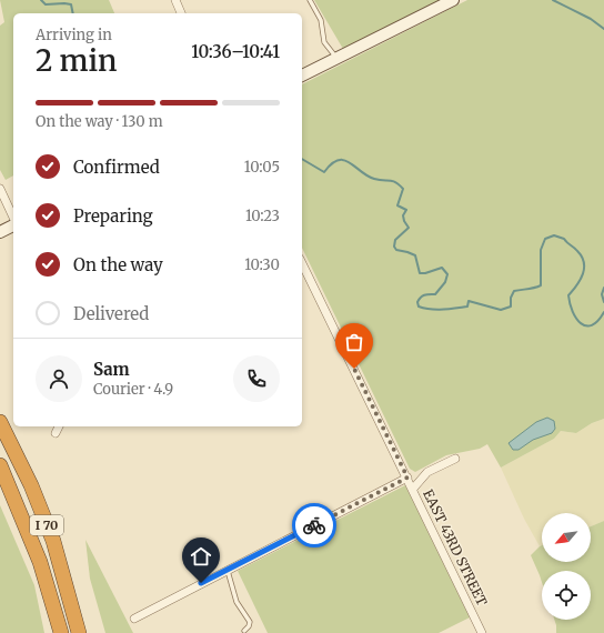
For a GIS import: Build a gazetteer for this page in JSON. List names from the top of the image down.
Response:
{
  "streets": {
    "highway": ["I 70"],
    "street": ["EAST 43RD STREET"]
  },
  "north": "bottom left",
  "page": {
    "heading": ["2 min", "Arriving in", "10:36–10:41"],
    "panel": ["Sam", "Courier · 4.9"],
    "bar": "On the way · 130 m",
    "list": [
      ["Confirmed", "10:05"],
      ["Preparing", "10:23"],
      ["On the way", "10:30"],
      "Delivered"
    ]
  }
}
